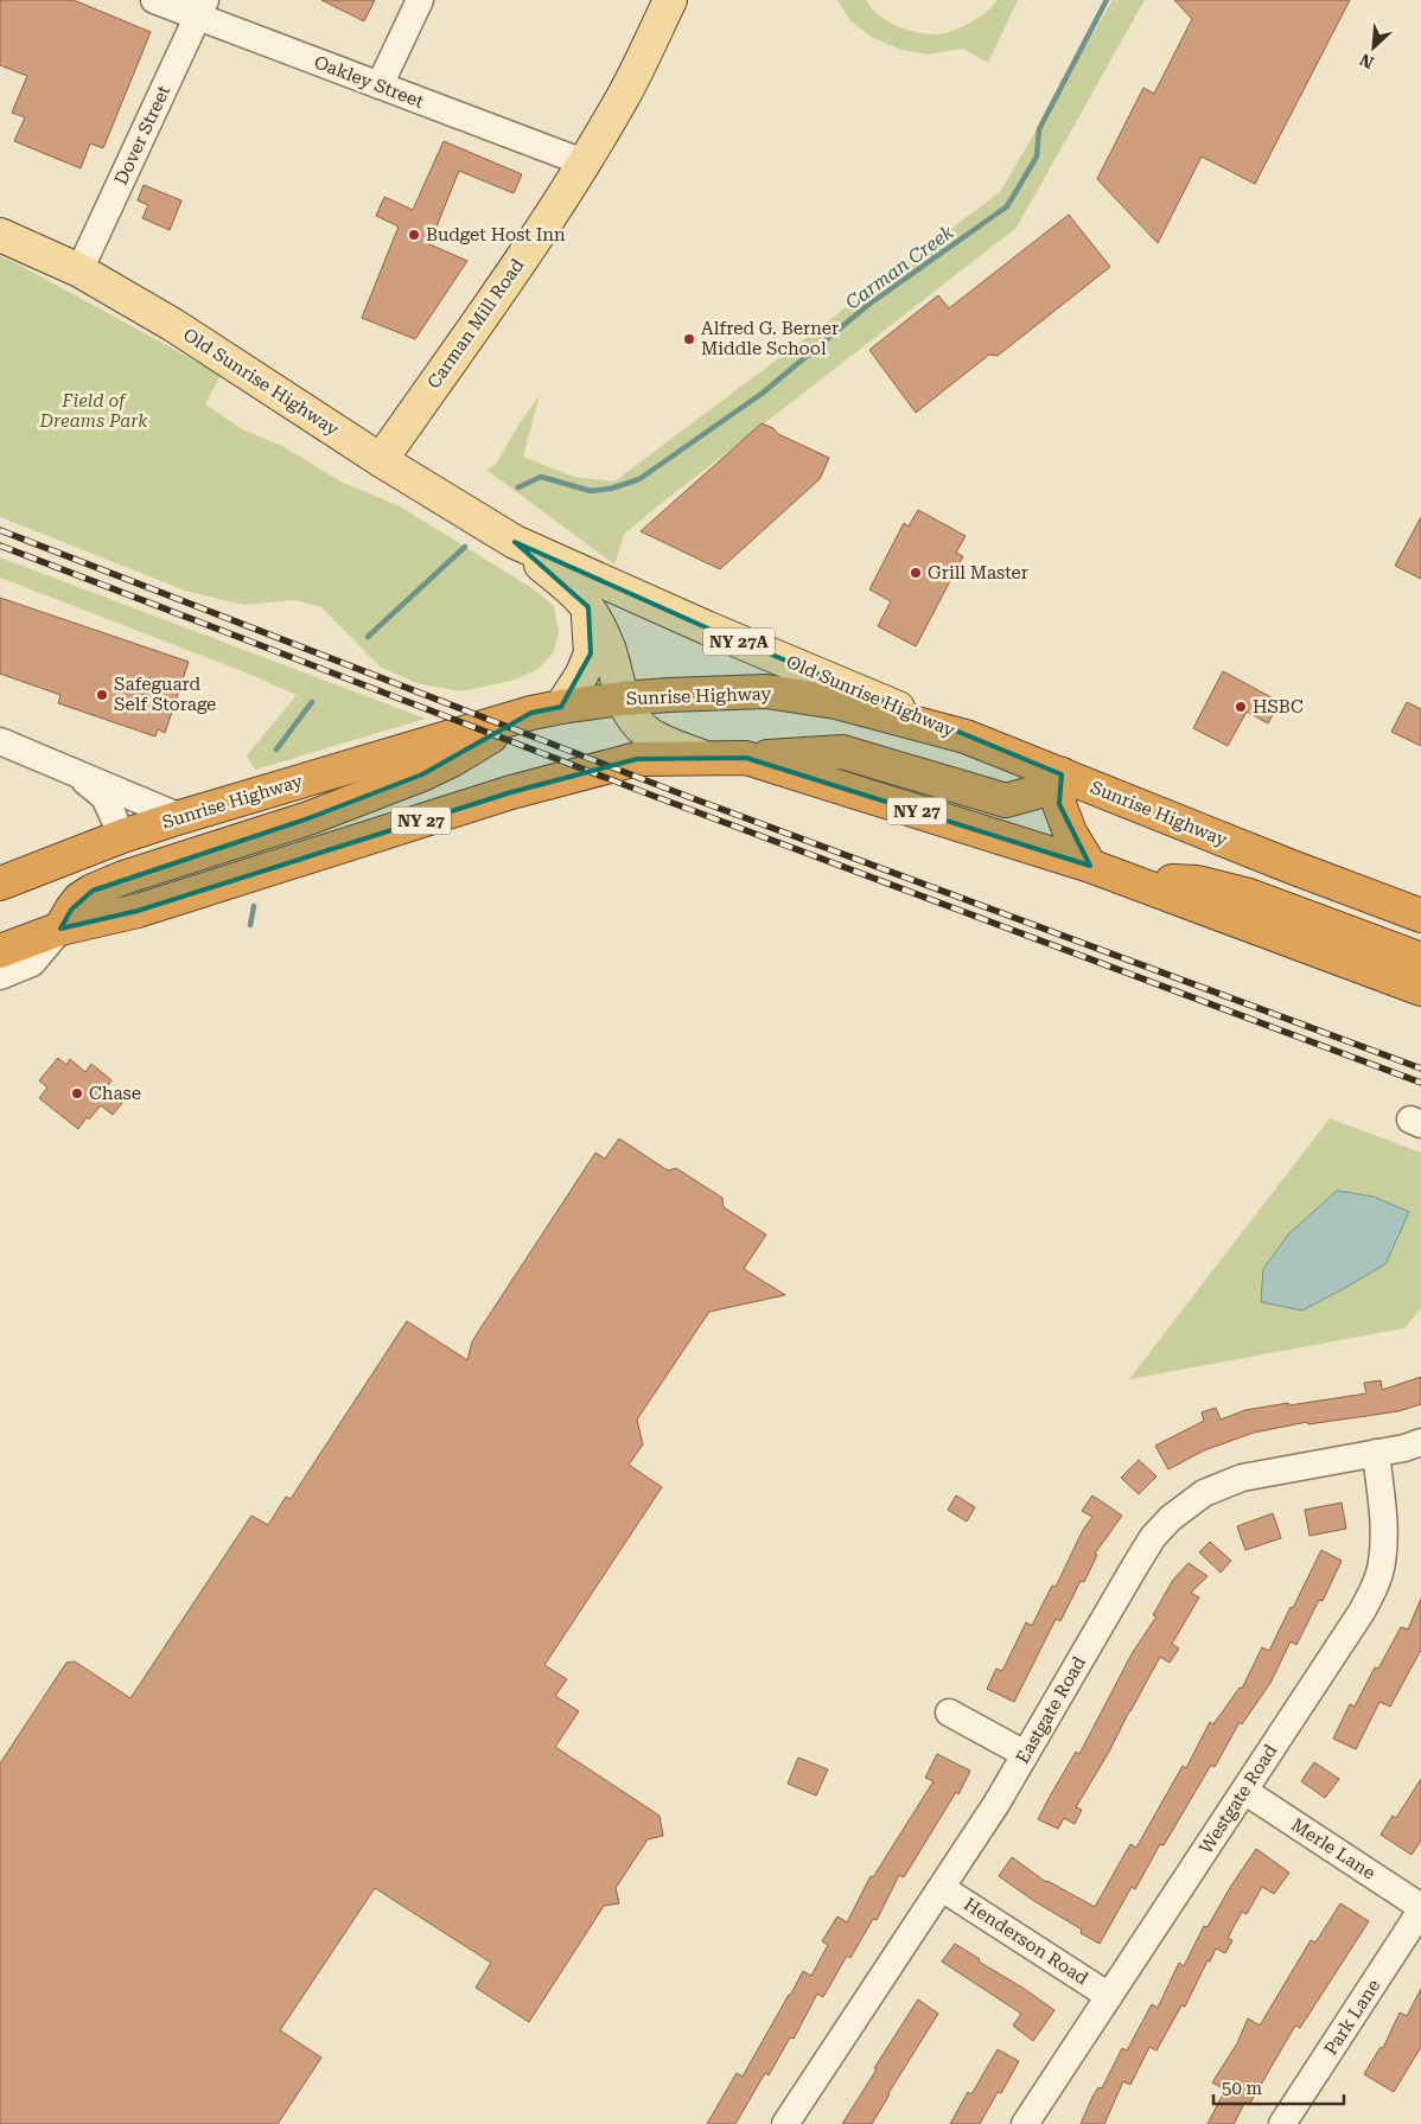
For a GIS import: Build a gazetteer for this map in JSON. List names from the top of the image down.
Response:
{
  "streets": {
    "highway": ["Sunrise Highway", "NY 27"],
    "main road": ["Carman Mill Road", "Old Sunrise Highway", "NY 27A"],
    "street": [
      "Oakley Street",
      "Dover Street",
      "Eastgate Road",
      "Westgate Road",
      "Merle Lane",
      "Henderson Road",
      "Park Lane"
    ]
  },
  "crossings": [
    ["Oakley Street", "Dover Street"],
    ["Oakley Street", "Carman Mill Road"],
    ["Dover Street", "Old Sunrise Highway"],
    ["Carman Mill Road", "Old Sunrise Highway"],
    ["Old Sunrise Highway", "Sunrise Highway"],
    ["Old Sunrise Highway", "NY 27"],
    ["Eastgate Road", "Westgate Road"],
    ["Eastgate Road", "Henderson Road"],
    ["Westgate Road", "Merle Lane"],
    ["Westgate Road", "Henderson Road"],
    ["Merle Lane", "Park Lane"]
  ],
  "water": ["Carman Creek"],
  "parks": ["Field of Dreams Park"],
  "places": [
    "Budget Host Inn",
    "Alfred G. Berner Middle School",
    "Grill Master",
    "Safeguard Self Storage",
    "HSBC",
    "Chase"
  ],
  "scale_bar": "50 m",
  "north": "bottom left"
}
